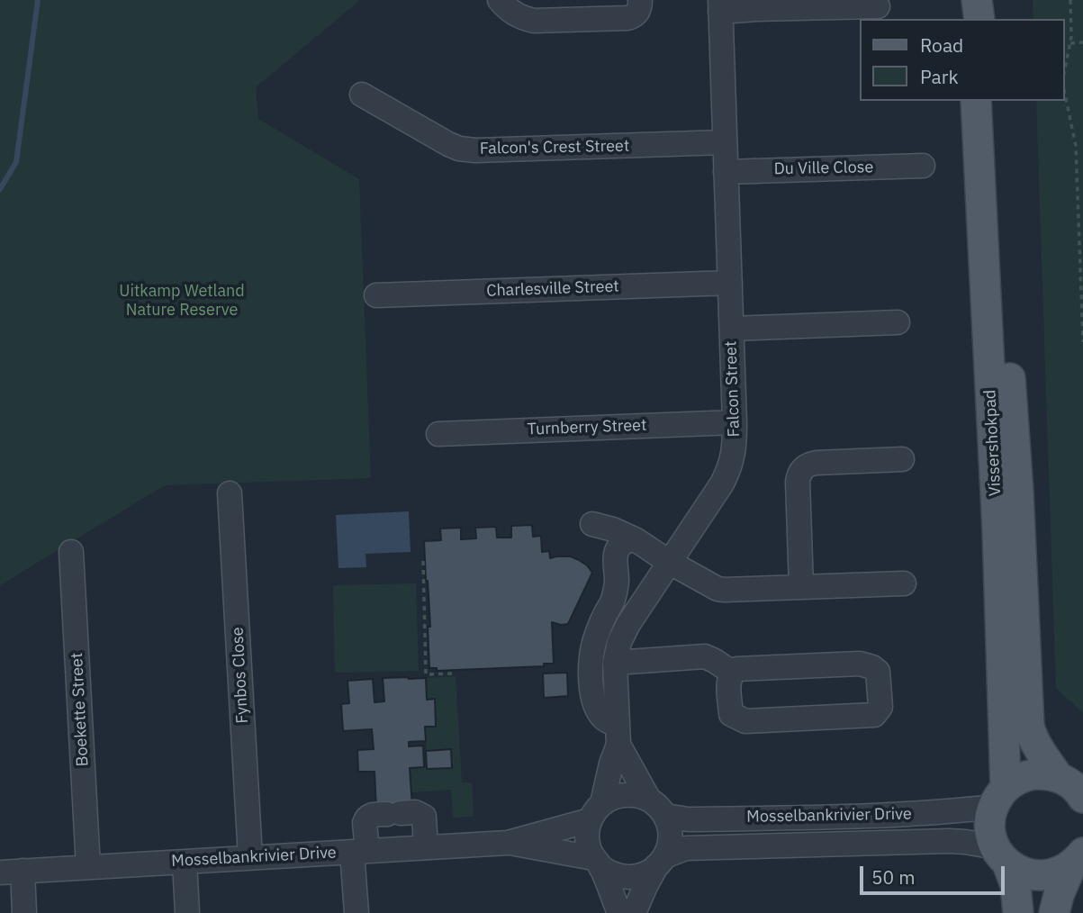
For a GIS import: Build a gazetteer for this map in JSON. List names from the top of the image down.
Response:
{
  "streets": {
    "main road": ["Vissershokpad"],
    "street": [
      "Falcon's Crest Street",
      "Du Ville Close",
      "Charlesville Street",
      "Falcon Street",
      "Turnberry Street",
      "Fynbos Close",
      "Boekette Street",
      "Mosselbankrivier Drive"
    ]
  },
  "crossings": [
    ["Falcon's Crest Street", "Falcon Street"],
    ["Du Ville Close", "Falcon Street"],
    ["Charlesville Street", "Falcon Street"],
    ["Falcon Street", "Turnberry Street"],
    ["Falcon Street", "Mosselbankrivier Drive"],
    ["Vissershokpad", "Mosselbankrivier Drive"],
    ["Fynbos Close", "Mosselbankrivier Drive"],
    ["Boekette Street", "Mosselbankrivier Drive"]
  ],
  "parks": ["Uitkamp Wetland Nature Reserve"],
  "legend": ["Road", "Park"],
  "scale_bar": "50 m"
}
